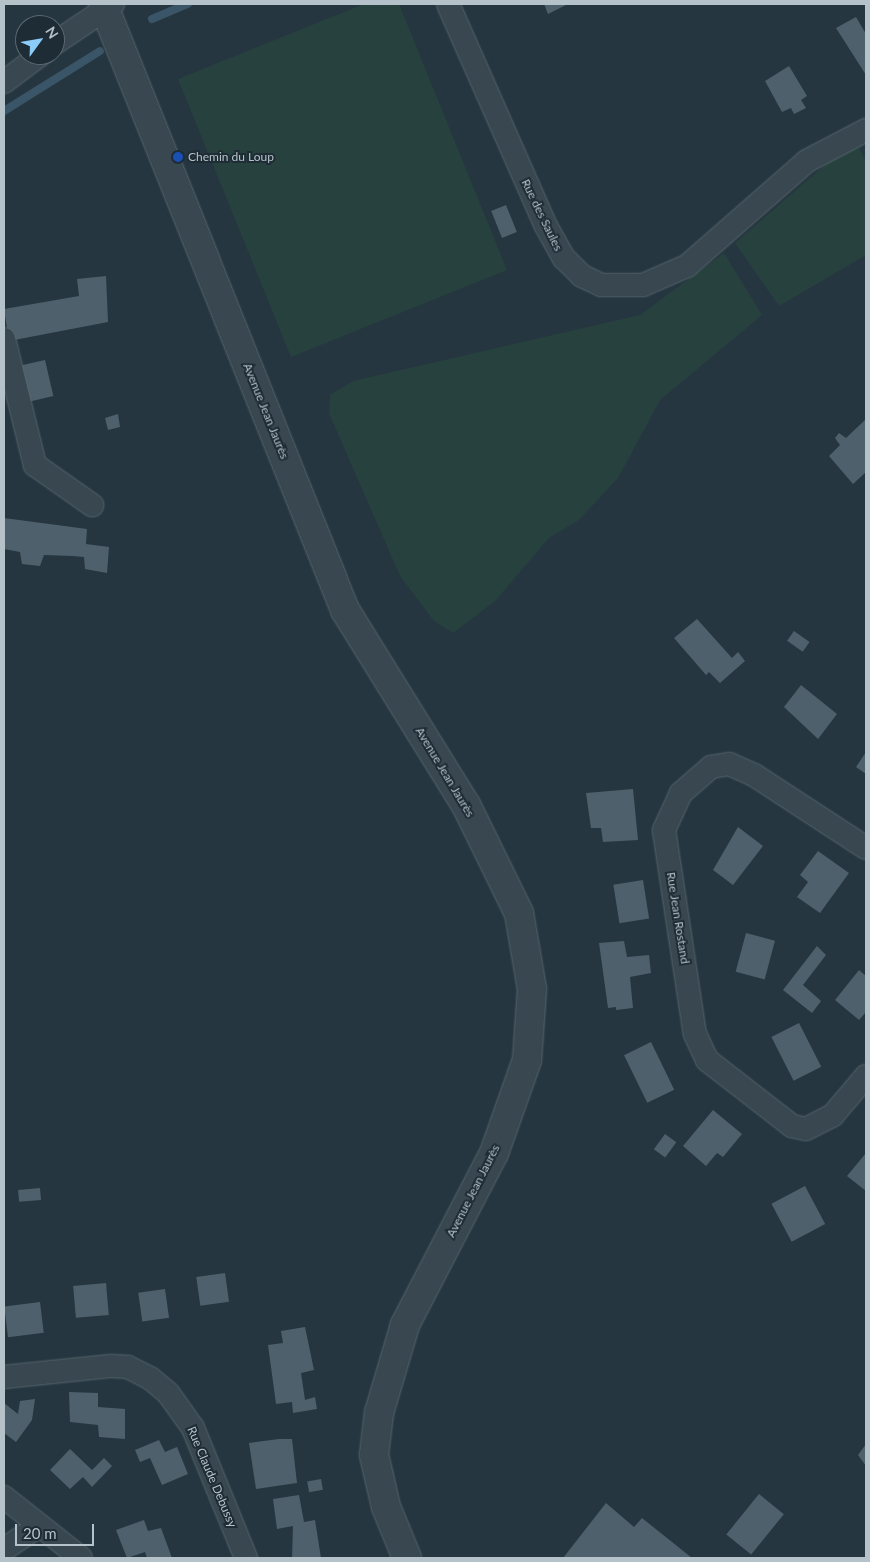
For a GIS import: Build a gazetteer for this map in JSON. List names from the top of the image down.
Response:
{
  "streets": {
    "street": [
      "Rue des Saules",
      "Avenue Jean Jaurès",
      "Rue Jean Rostand",
      "Rue Claude Debussy"
    ]
  },
  "places": ["Chemin du Loup"],
  "scale_bar": "20 m",
  "north": "top right"
}
